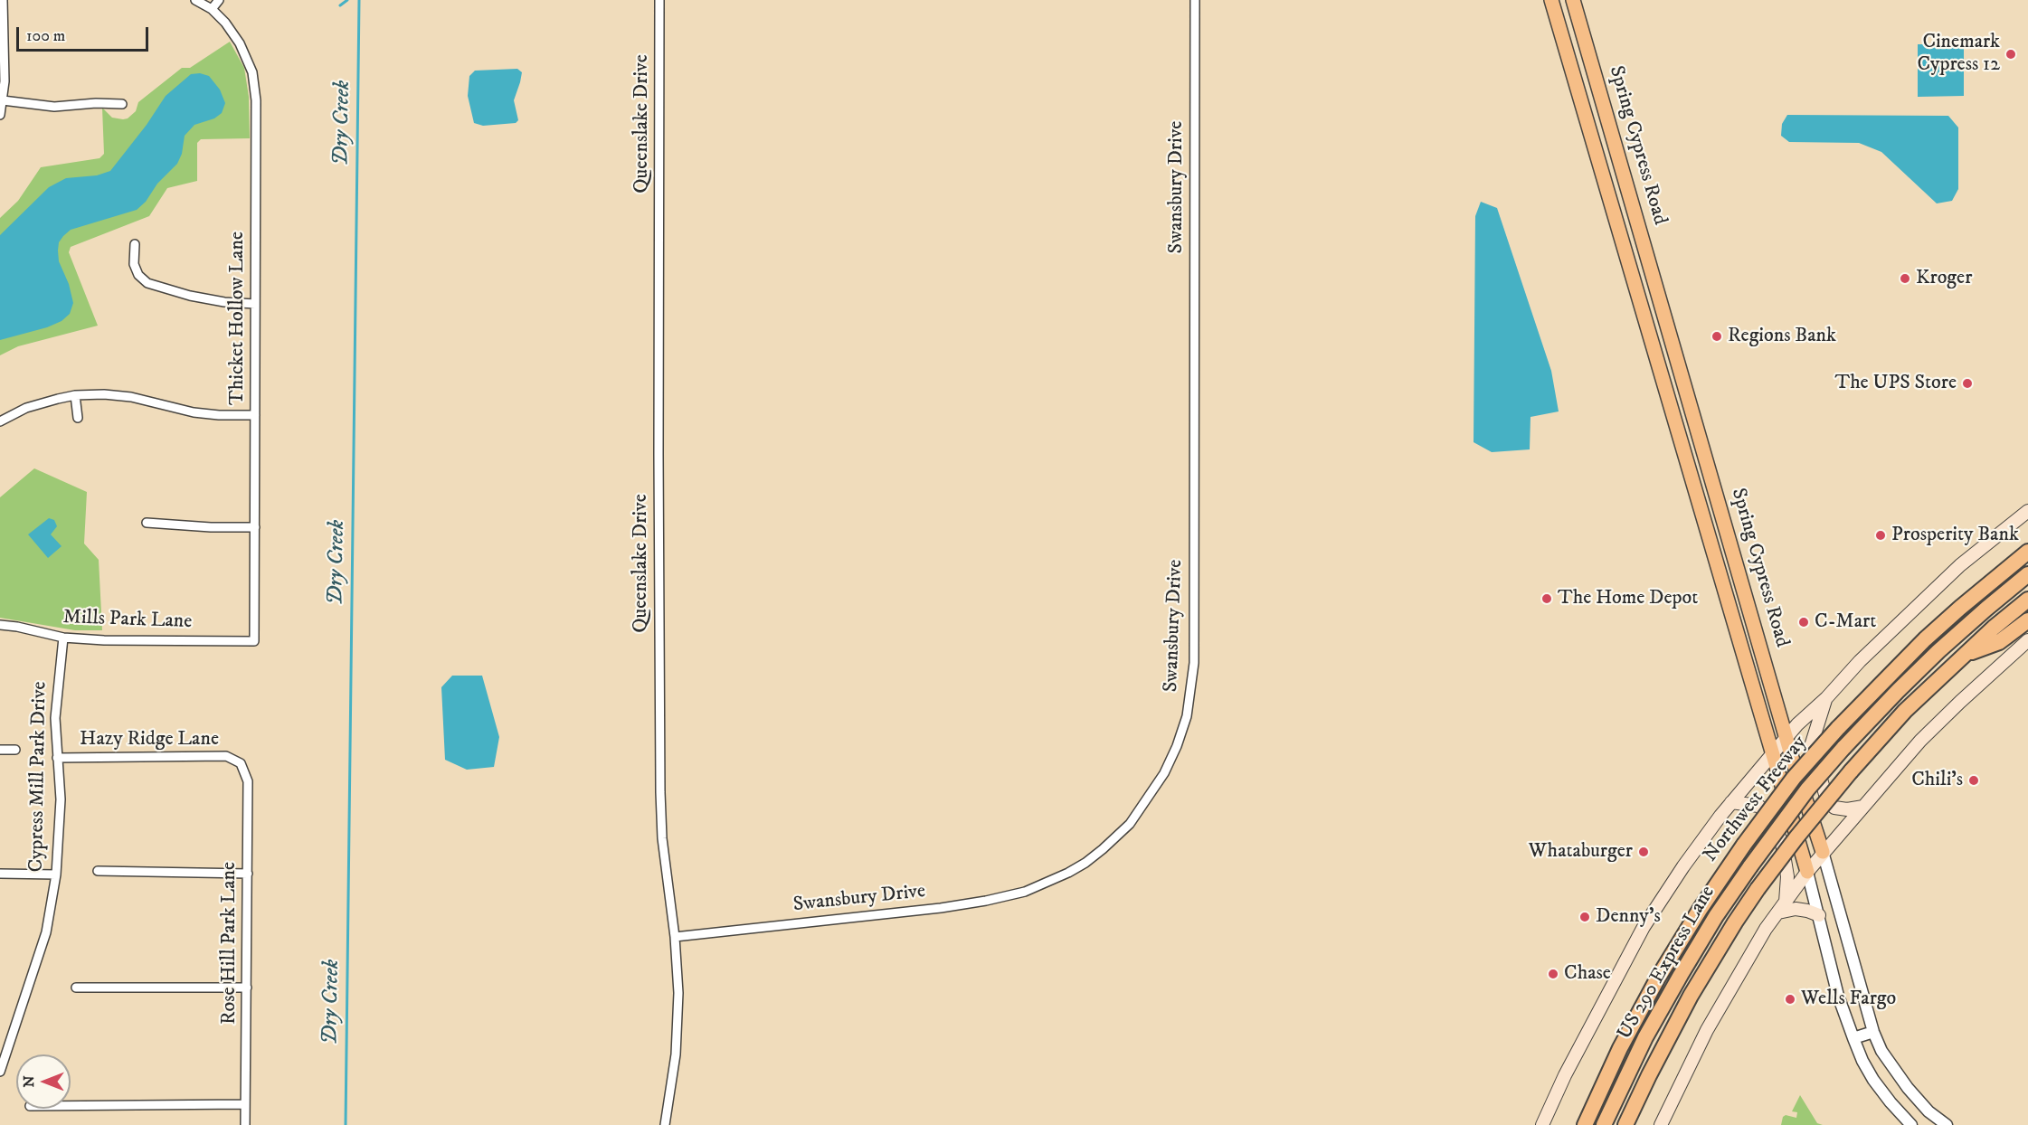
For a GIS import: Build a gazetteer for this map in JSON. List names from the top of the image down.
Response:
{
  "streets": {
    "highway": ["Northwest Freeway", "US 290 Express Lane"],
    "main road": ["Spring Cypress Road"],
    "street": [
      "Queenslake Drive",
      "Swansbury Drive",
      "Thicket Hollow Lane",
      "Mills Park Lane",
      "Hazy Ridge Lane",
      "Cypress Mill Park Drive",
      "Rose Hill Park Lane"
    ]
  },
  "crossings": [
    ["Queenslake Drive", "Swansbury Drive"],
    ["Thicket Hollow Lane", "Mills Park Lane"],
    ["Mills Park Lane", "Cypress Mill Park Drive"],
    ["Hazy Ridge Lane", "Cypress Mill Park Drive"],
    ["Hazy Ridge Lane", "Rose Hill Park Lane"]
  ],
  "water": ["Dry Creek"],
  "places": [
    "Cinemark Cypress 12",
    "Kroger",
    "Regions Bank",
    "The UPS Store",
    "Prosperity Bank",
    "The Home Depot",
    "C-Mart",
    "Chili's",
    "Whataburger",
    "Denny's",
    "Chase",
    "Wells Fargo"
  ],
  "scale_bar": "100 m",
  "north": "left"
}
